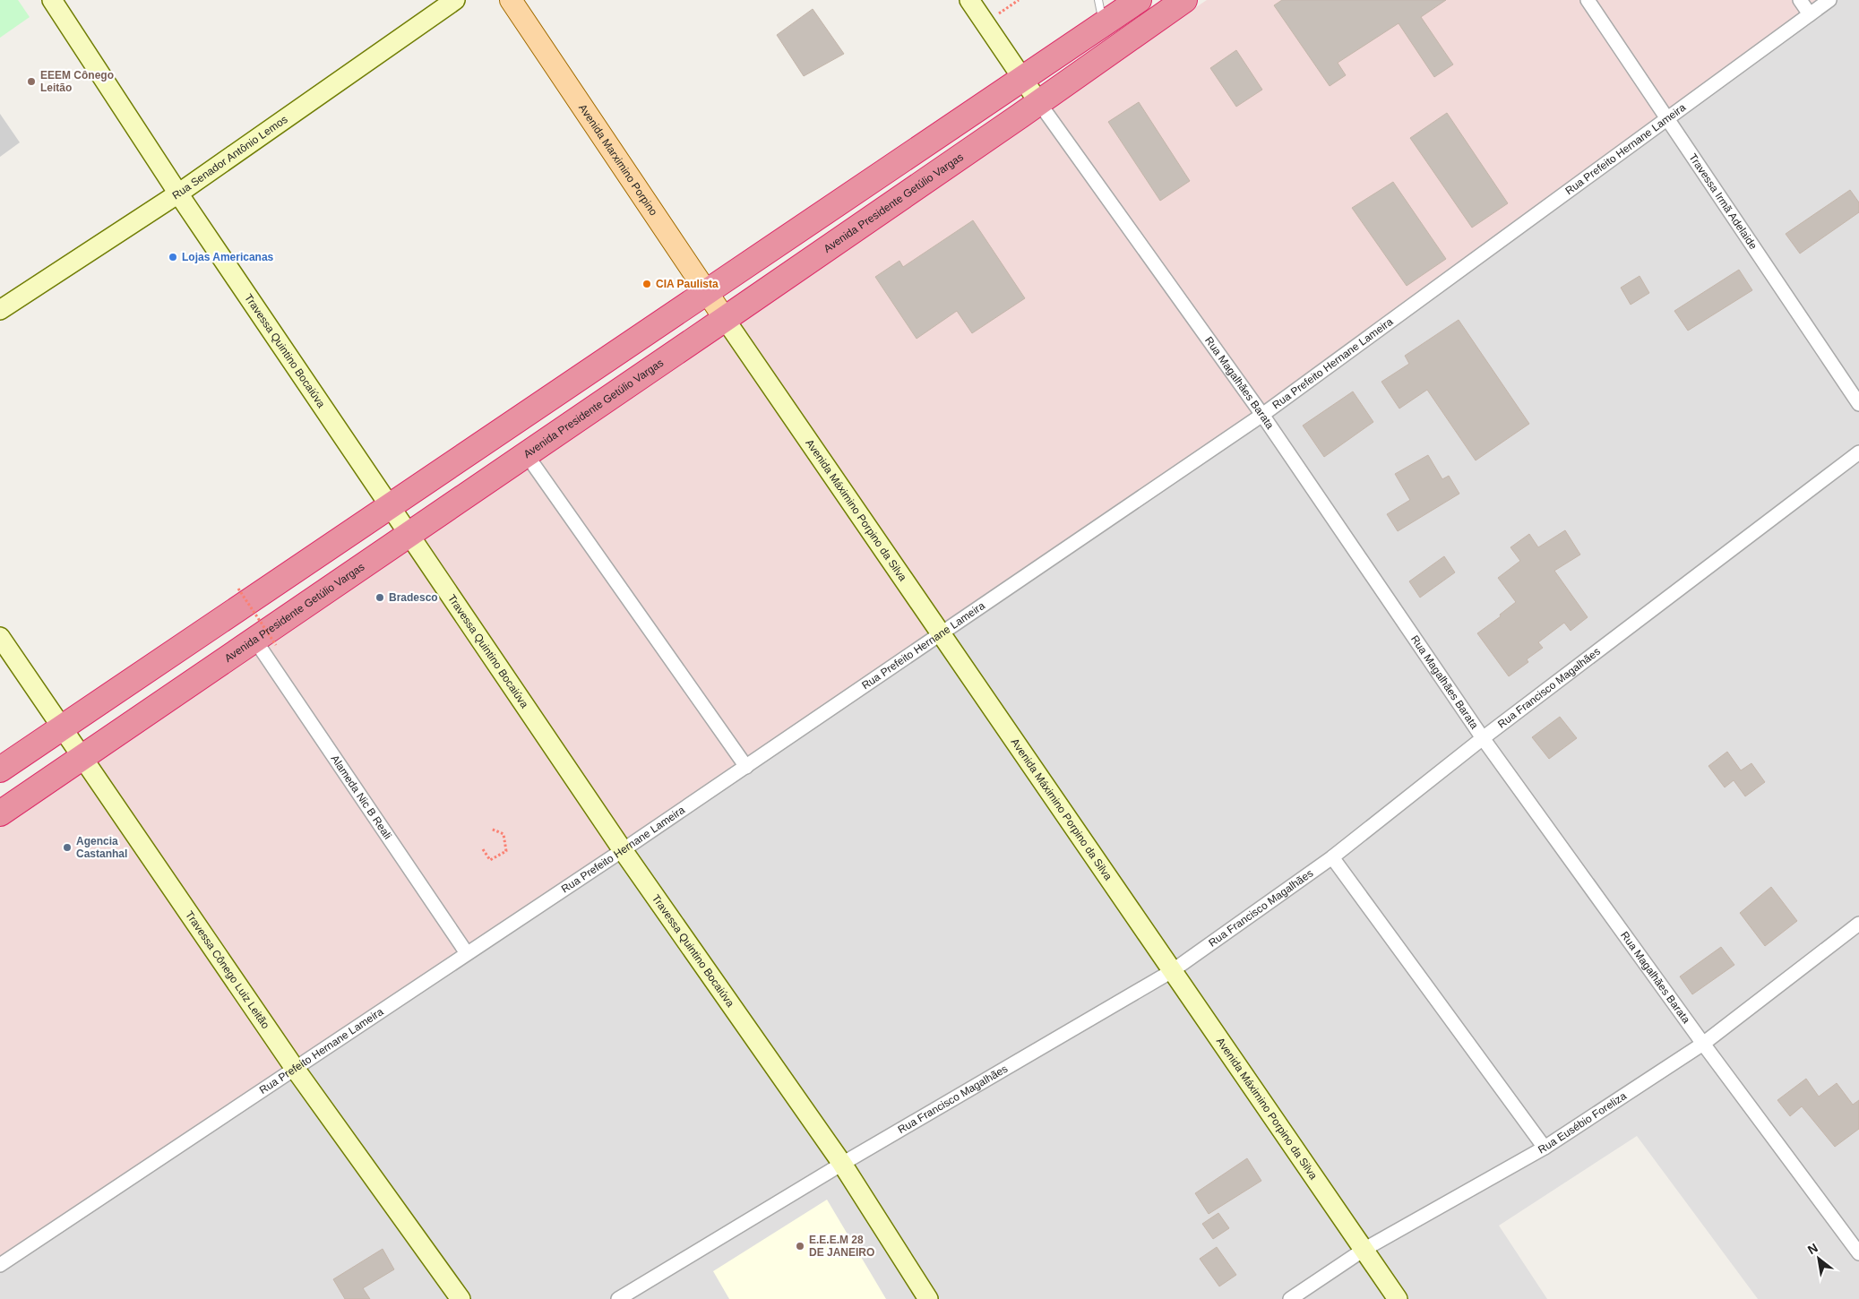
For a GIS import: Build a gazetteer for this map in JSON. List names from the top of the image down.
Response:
{
  "streets": {
    "highway": ["Avenida Presidente Getúlio Vargas"],
    "main road": ["Avenida Marximino Porpino"],
    "street": [
      "Rua Prefeito Hernane Lameira",
      "Rua Senador Antônio Lemos",
      "Travessa Irmã Adelaide",
      "Travessa Quintino Bocaiúva",
      "Rua Magalhães Barata",
      "Avenida Máximino Porpino da Silva",
      "Rua Francisco Magalhães",
      "Alameda Nic B Reali",
      "Travessa Cônego Luiz Leitão",
      "Rua Eusébio Foreliza"
    ]
  },
  "crossings": [
    ["Rua Prefeito Hernane Lameira", "Travessa Irmã Adelaide"],
    ["Rua Prefeito Hernane Lameira", "Travessa Quintino Bocaiúva"],
    ["Rua Prefeito Hernane Lameira", "Rua Magalhães Barata"],
    ["Rua Prefeito Hernane Lameira", "Avenida Máximino Porpino da Silva"],
    ["Rua Prefeito Hernane Lameira", "Alameda Nic B Reali"],
    ["Rua Prefeito Hernane Lameira", "Travessa Cônego Luiz Leitão"],
    ["Rua Senador Antônio Lemos", "Travessa Quintino Bocaiúva"],
    ["Avenida Marximino Porpino", "Avenida Presidente Getúlio Vargas"],
    ["Avenida Marximino Porpino", "Avenida Máximino Porpino da Silva"],
    ["Avenida Presidente Getúlio Vargas", "Travessa Quintino Bocaiúva"],
    ["Avenida Presidente Getúlio Vargas", "Rua Magalhães Barata"],
    ["Avenida Presidente Getúlio Vargas", "Avenida Máximino Porpino da Silva"],
    ["Avenida Presidente Getúlio Vargas", "Alameda Nic B Reali"],
    ["Avenida Presidente Getúlio Vargas", "Travessa Cônego Luiz Leitão"],
    ["Travessa Quintino Bocaiúva", "Rua Francisco Magalhães"],
    ["Rua Magalhães Barata", "Rua Francisco Magalhães"],
    ["Rua Magalhães Barata", "Rua Eusébio Foreliza"],
    ["Avenida Máximino Porpino da Silva", "Rua Francisco Magalhães"],
    ["Avenida Máximino Porpino da Silva", "Rua Eusébio Foreliza"]
  ],
  "places": [
    "EEEM Cônego Leitão",
    "Lojas Americanas",
    "CIA Paulista",
    "Bradesco",
    "Agencia Castanhal",
    "E.E.E.M 28 DE JANEIRO"
  ],
  "north": "top left"
}
